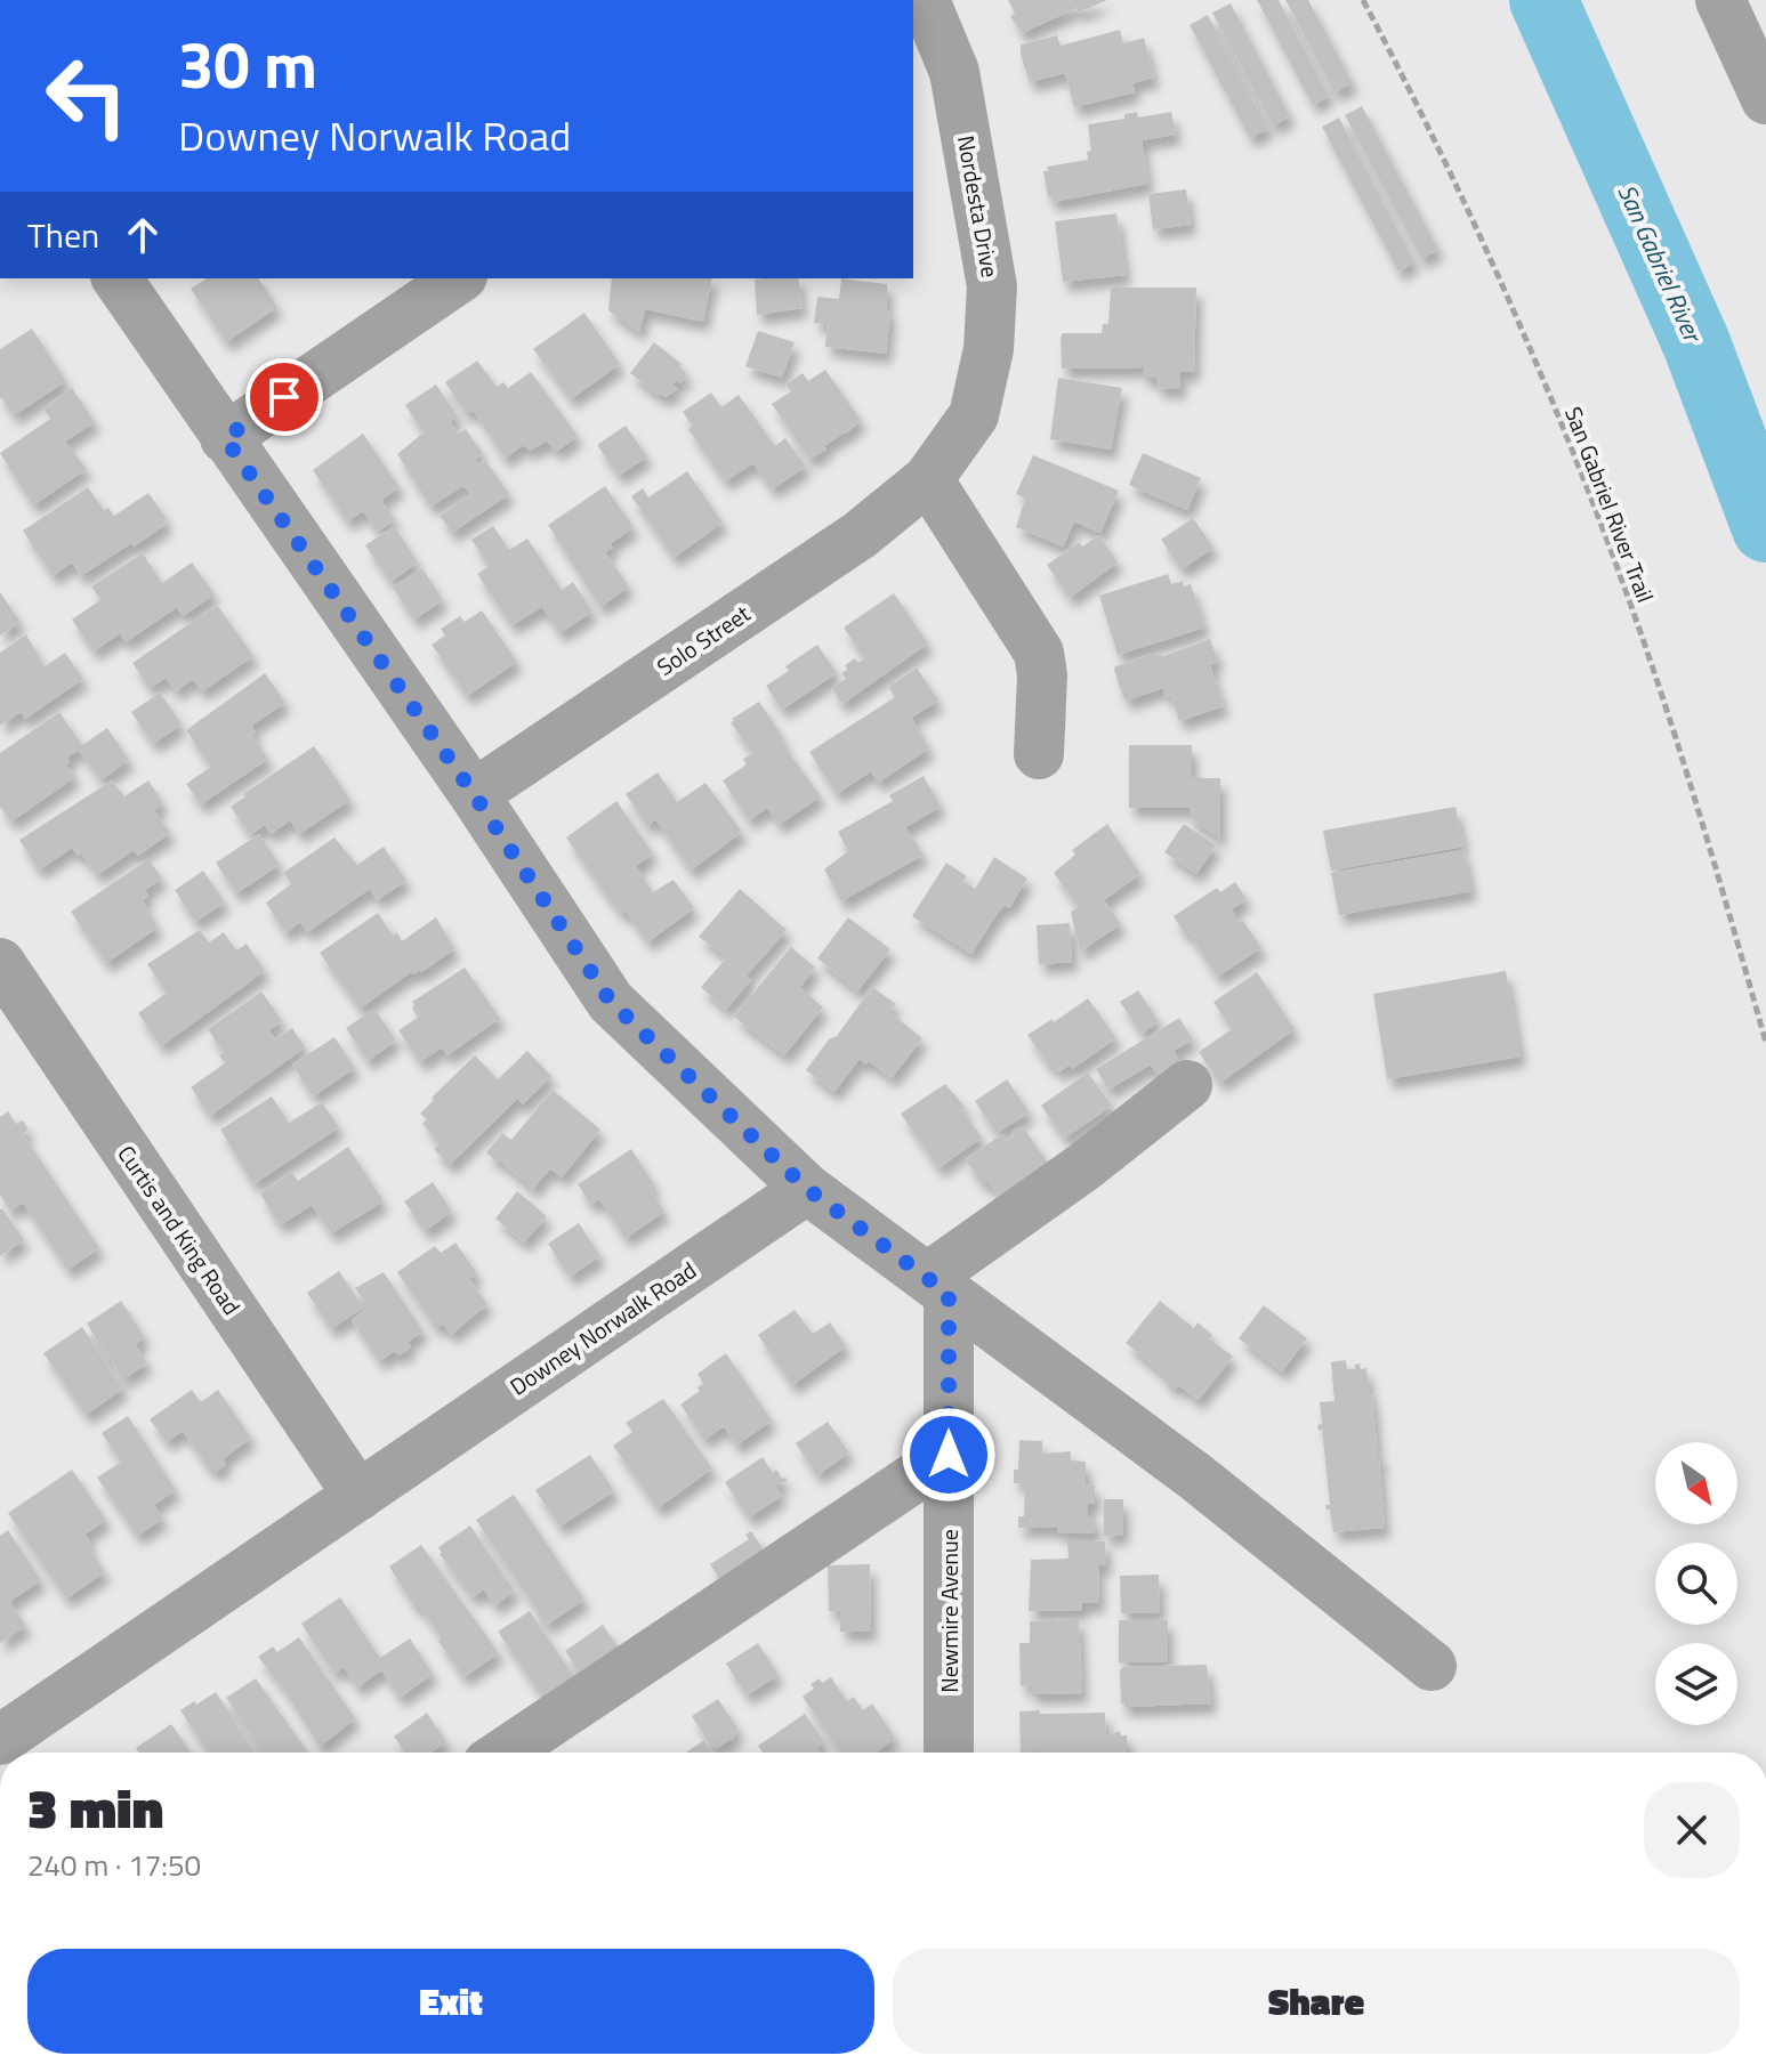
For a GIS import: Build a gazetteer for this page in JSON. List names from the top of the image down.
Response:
{
  "streets": {
    "street": [
      "Nordesta Drive",
      "Solo Street",
      "Curtis and King Road",
      "Downey Norwalk Road",
      "Newmire Avenue"
    ],
    "path": ["San Gabriel River Trail"]
  },
  "crossings": [
    ["Nordesta Drive", "Solo Street"],
    ["Curtis and King Road", "Downey Norwalk Road"]
  ],
  "water": ["San Gabriel River"],
  "north": "bottom right",
  "page": {
    "turn": ["30 m", "Downey Norwalk Road"],
    "then": "Then",
    "heading": ["3 min", "240 m · 17:50"],
    "buttons": ["Exit", "Share"]
  }
}
